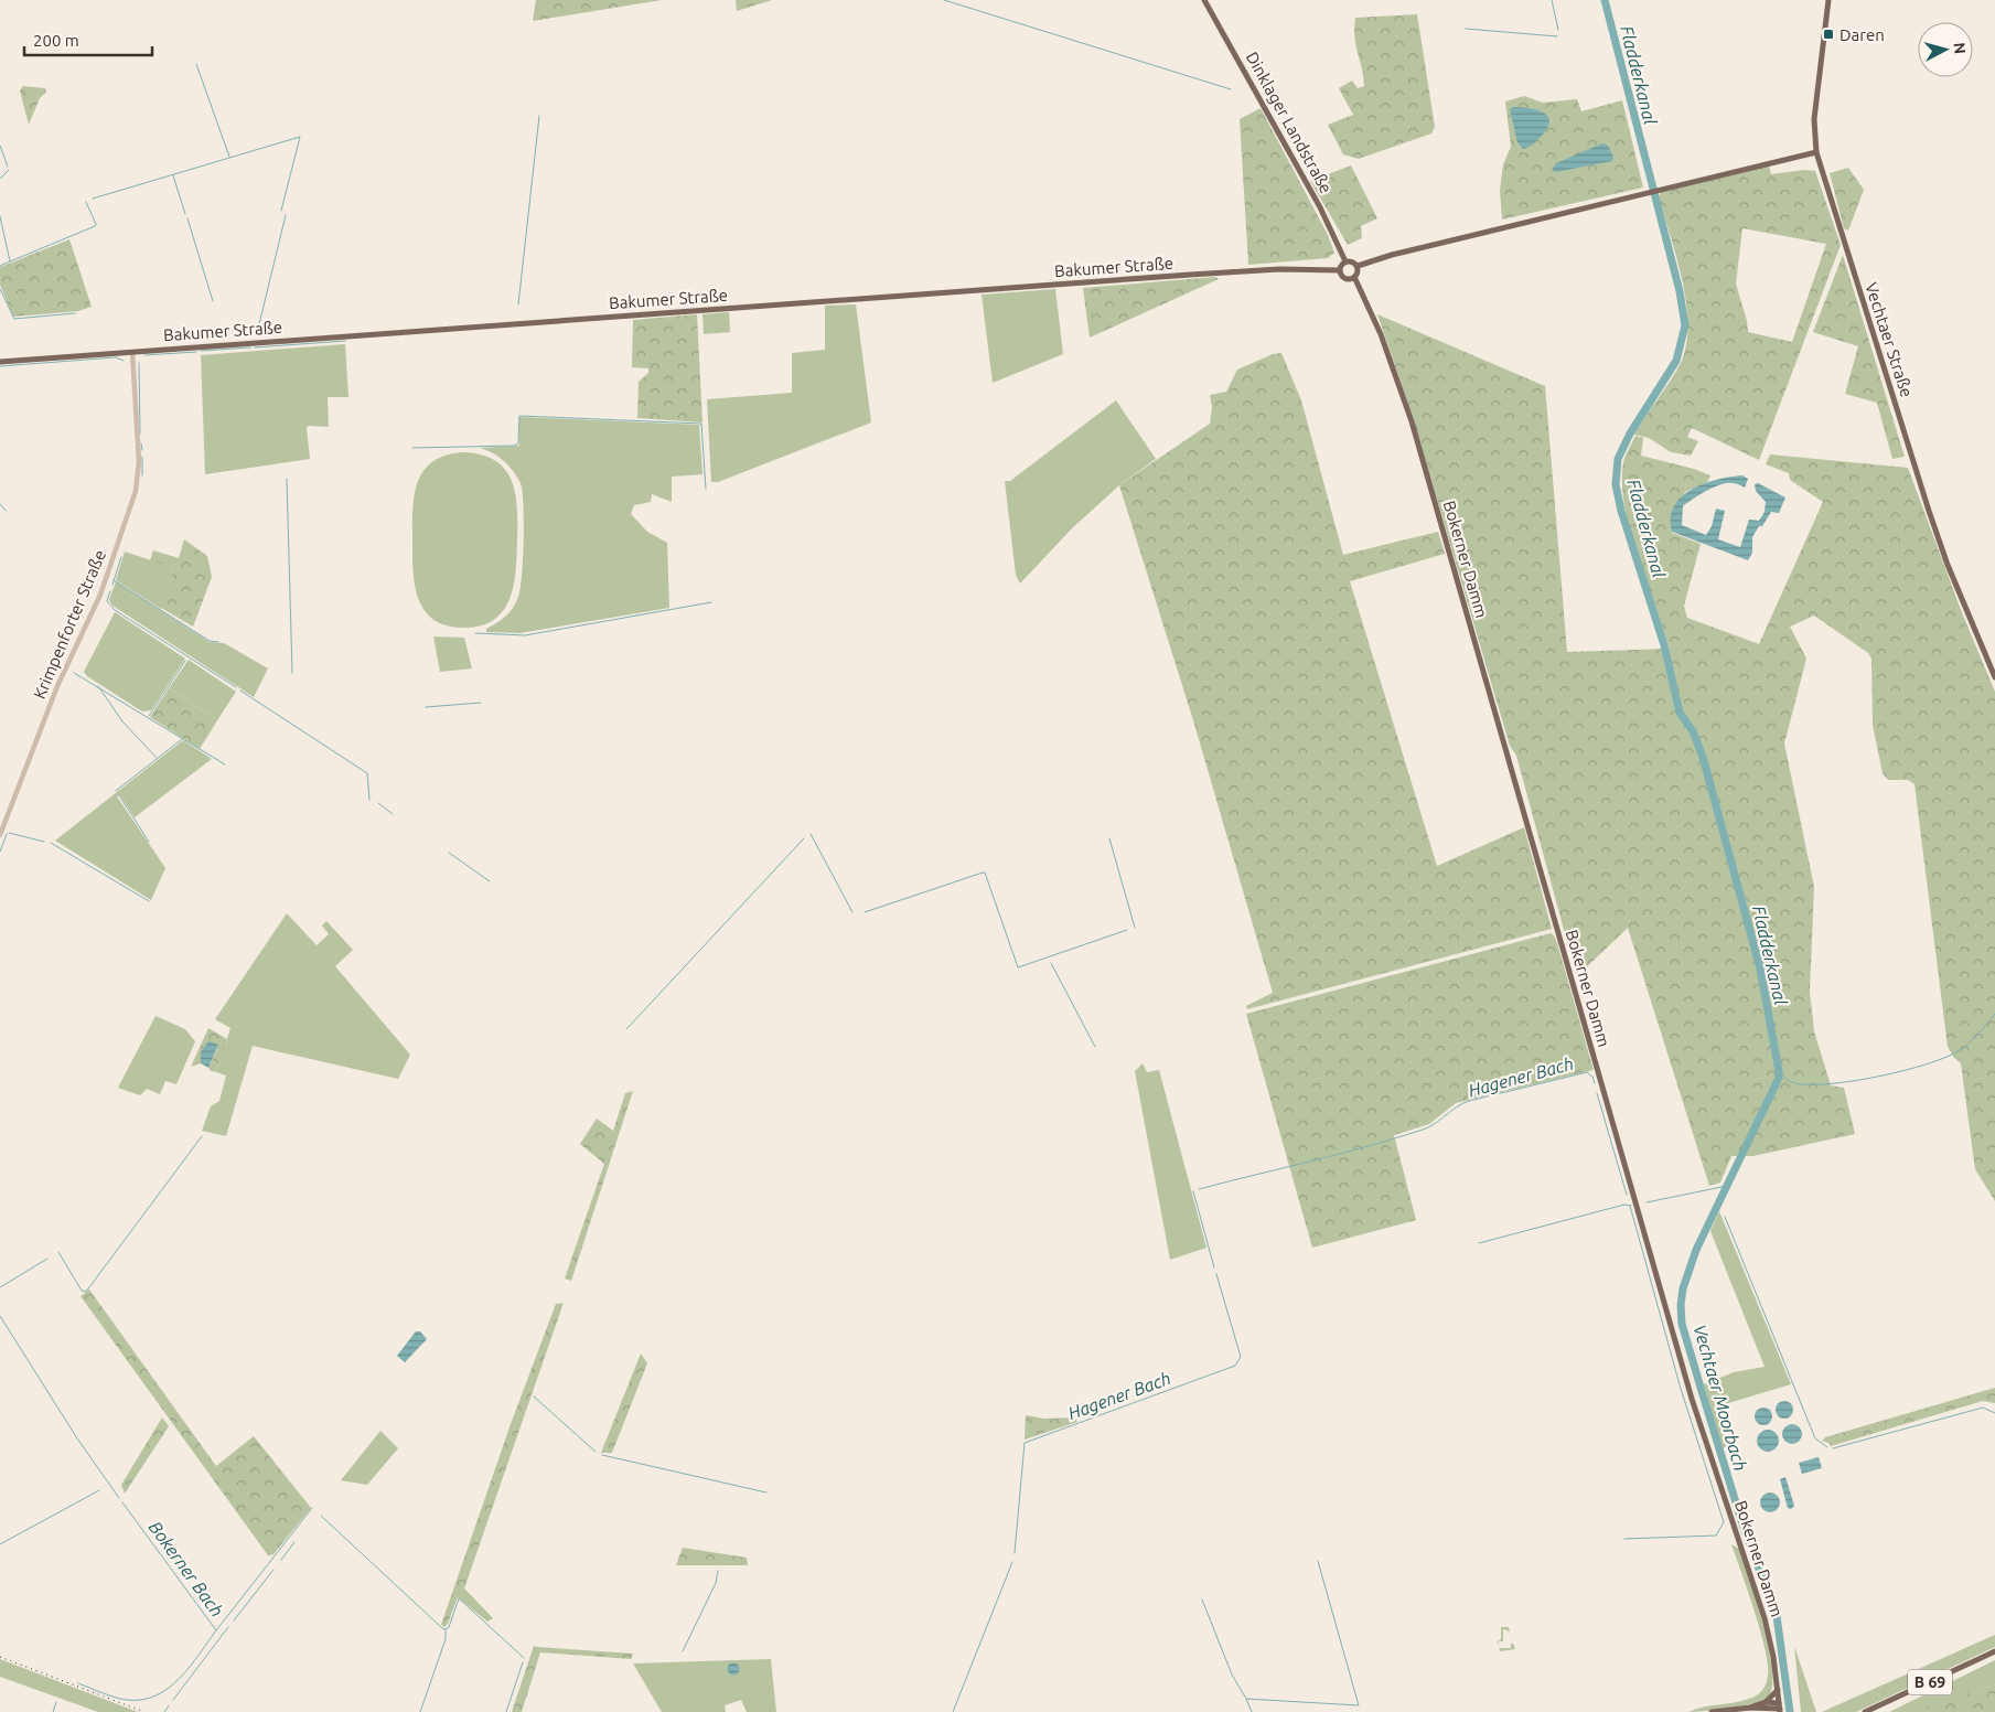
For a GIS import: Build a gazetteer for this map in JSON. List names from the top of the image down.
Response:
{
  "streets": {
    "main road": [
      "Dinklager Landstraße",
      "Bakumer Straße",
      "Vechtaer Straße",
      "Bokerner Damm",
      "B 69"
    ],
    "street": ["Krimpenforter Straße"]
  },
  "crossings": [
    ["Dinklager Landstraße", "Bakumer Straße"],
    ["Dinklager Landstraße", "Bokerner Damm"],
    ["Bakumer Straße", "Bokerner Damm"],
    ["Bakumer Straße", "Krimpenforter Straße"]
  ],
  "water": [
    "Fladderkanal",
    "Hagener Bach",
    "Vechtaer Moorbach",
    "Bokerner Bach"
  ],
  "places": {
    "transit": ["Daren"]
  },
  "scale_bar": "200 m",
  "north": "right"
}
